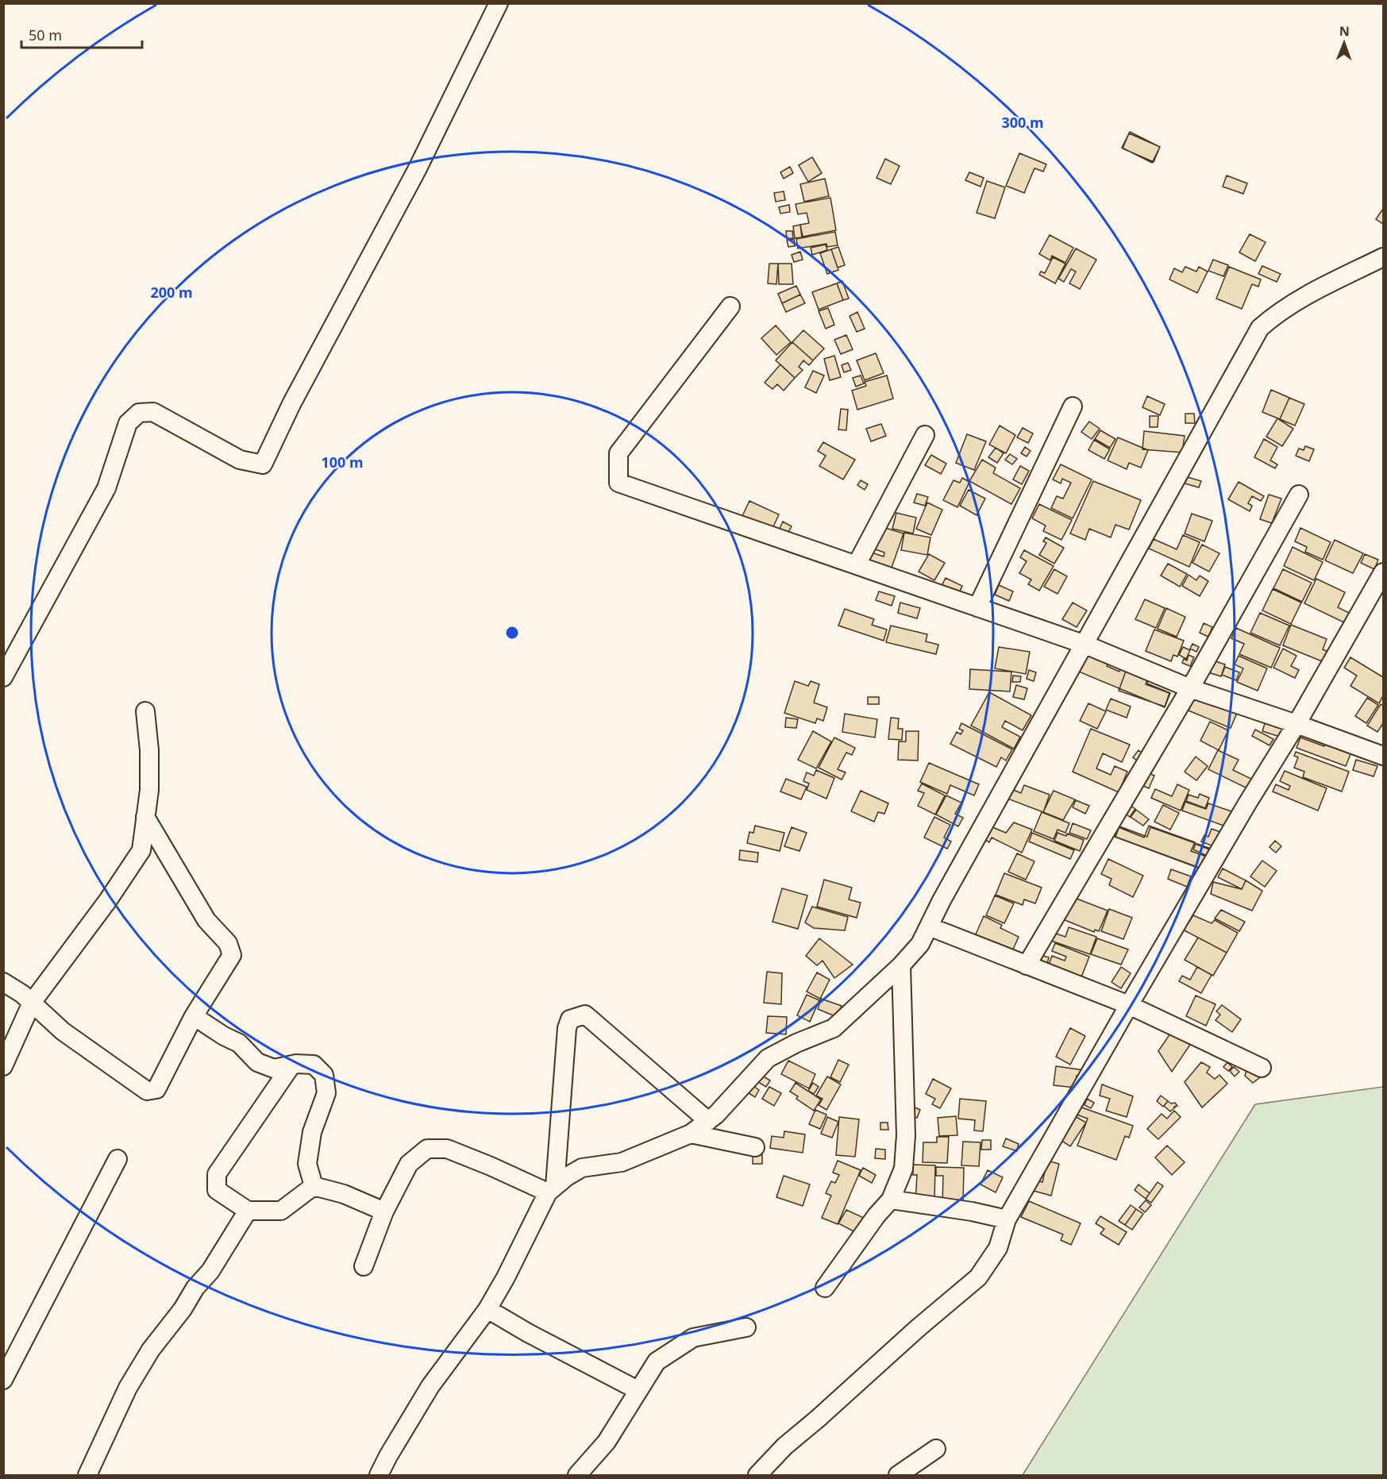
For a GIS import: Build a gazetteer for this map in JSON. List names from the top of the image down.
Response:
{
  "scale_bar": "50 m",
  "north": "top",
  "rings": ["300 m", "200 m", "100 m"]
}
